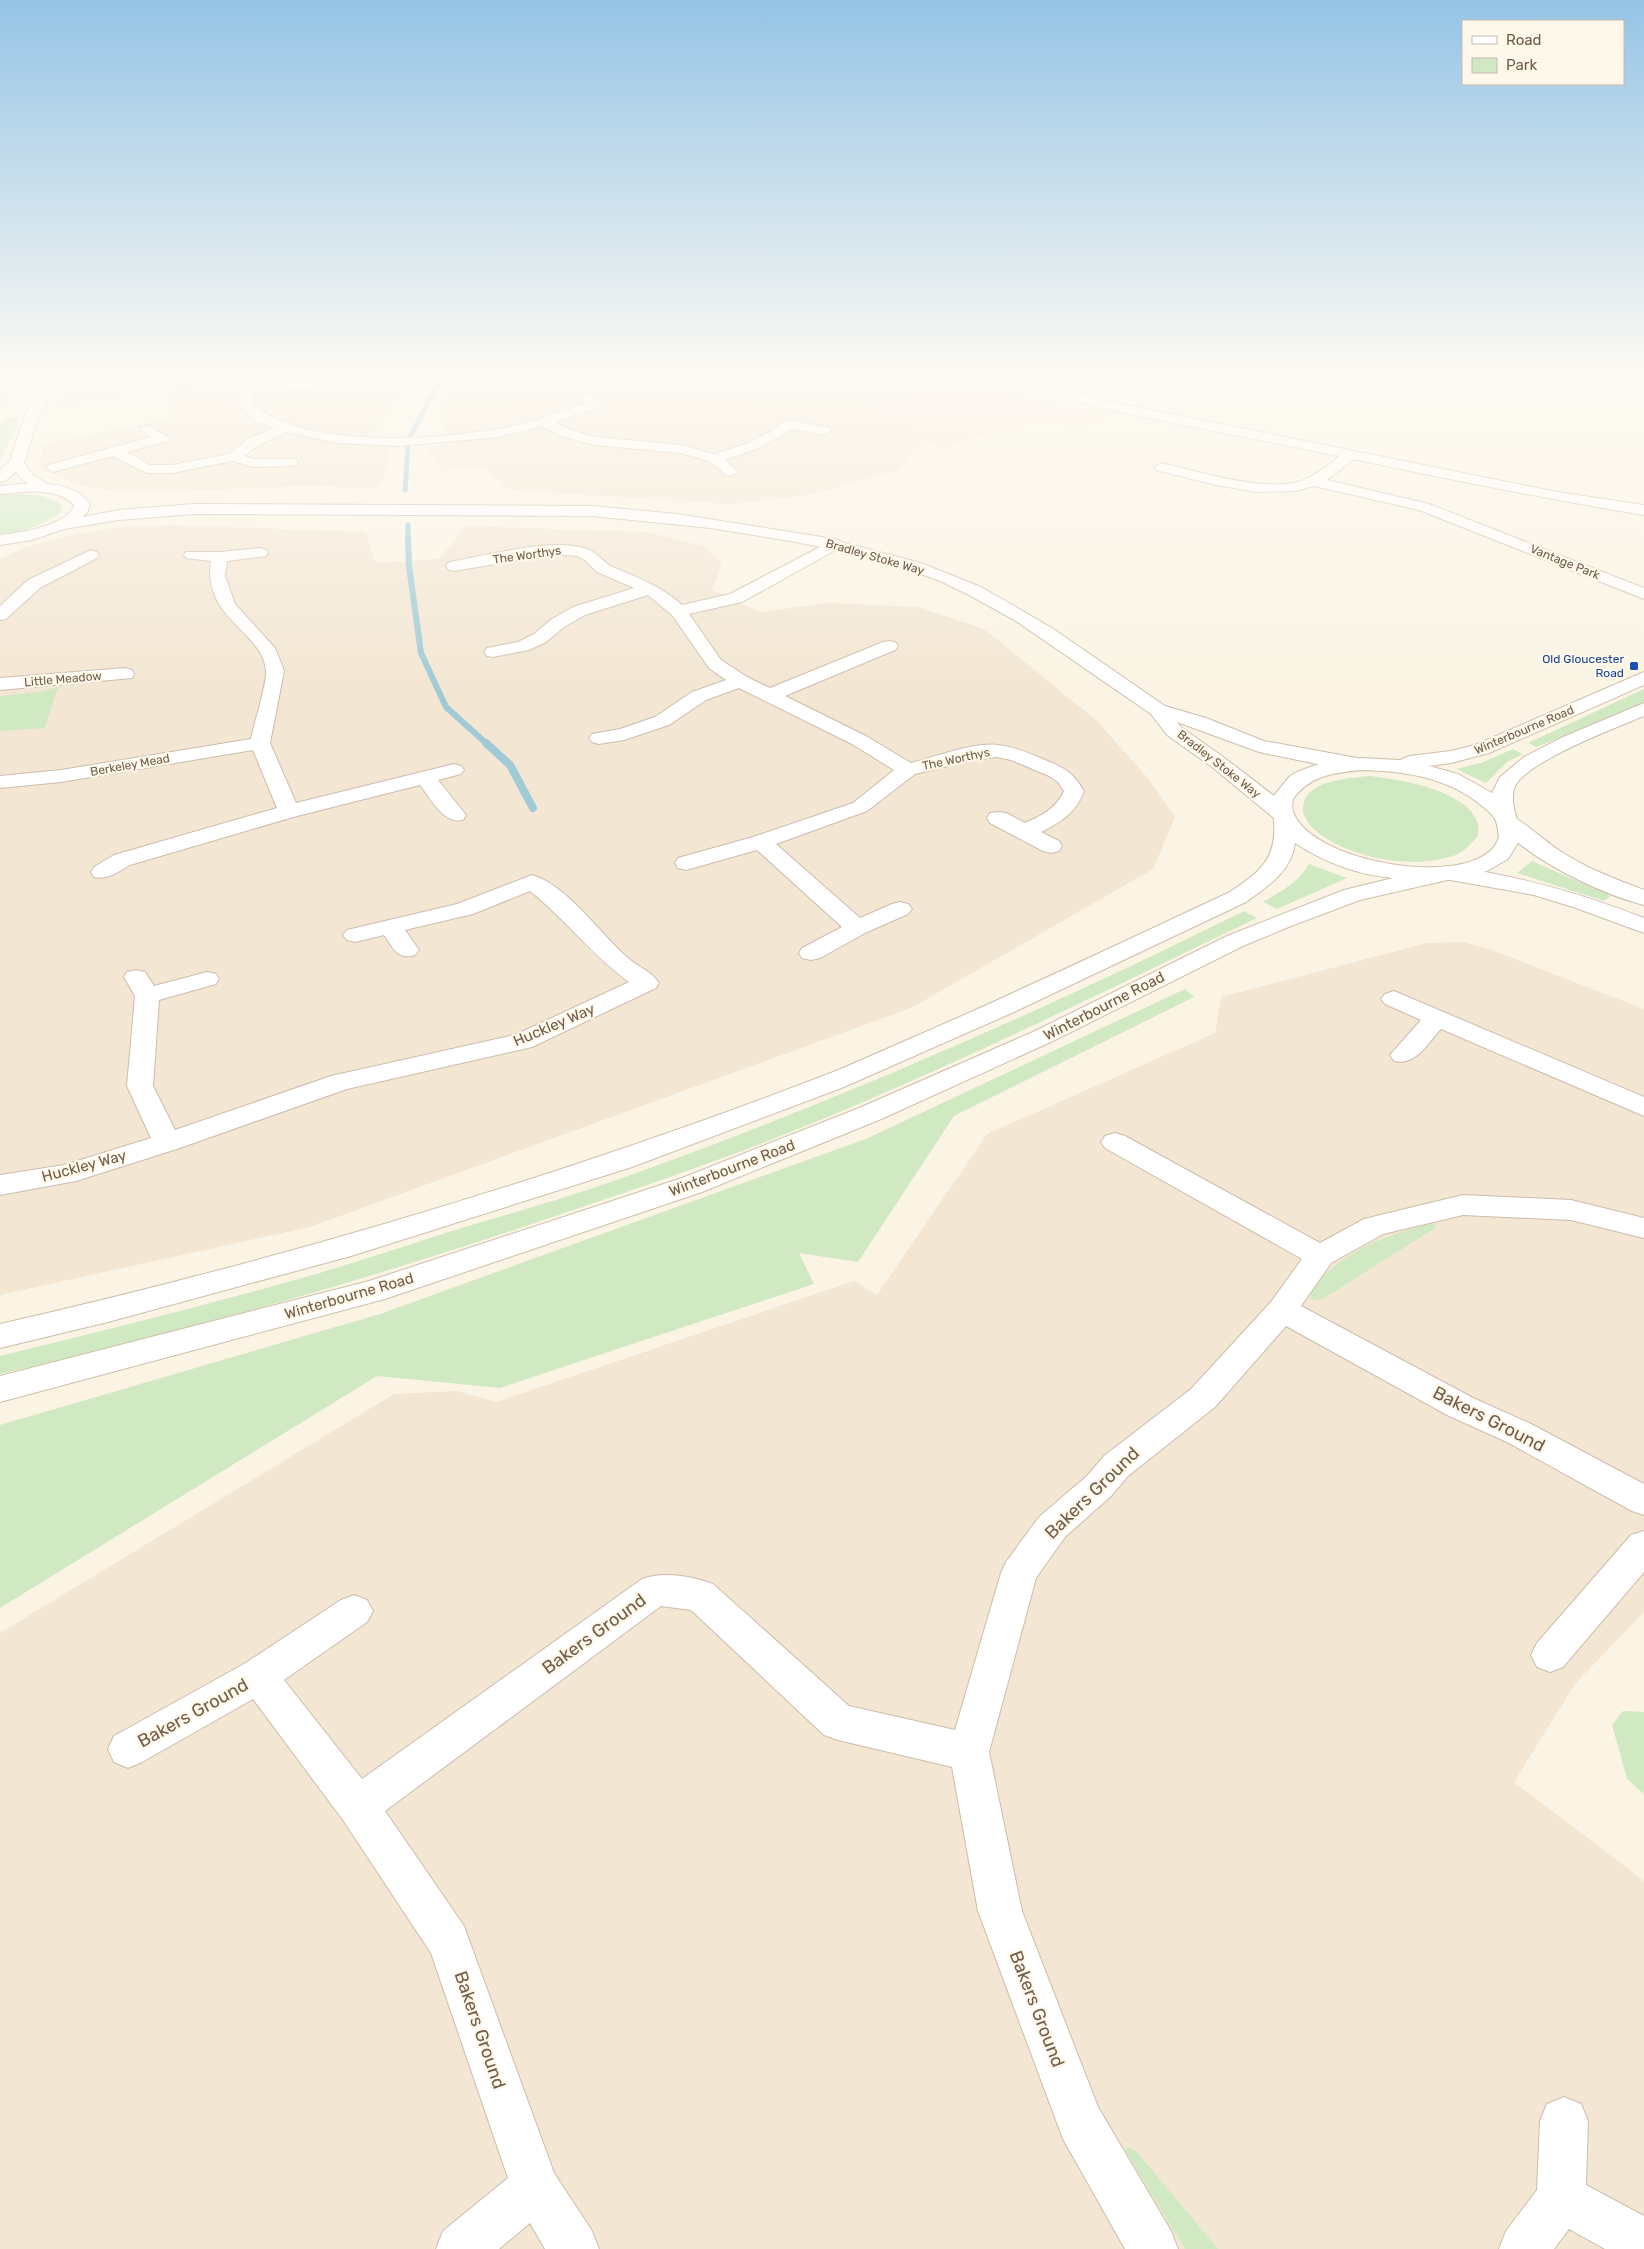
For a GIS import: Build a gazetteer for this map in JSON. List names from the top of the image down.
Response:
{
  "streets": {
    "street": [
      "The Worthys",
      "Bradley Stoke Way",
      "Vantage Park",
      "Little Meadow",
      "Winterbourne Road",
      "Berkeley Mead",
      "Huckley Way",
      "Bakers Ground"
    ]
  },
  "crossings": [
    ["Bradley Stoke Way", "Winterbourne Road"]
  ],
  "places": {
    "transit": ["Old Gloucester Road"]
  },
  "legend": ["Road", "Park"]
}
